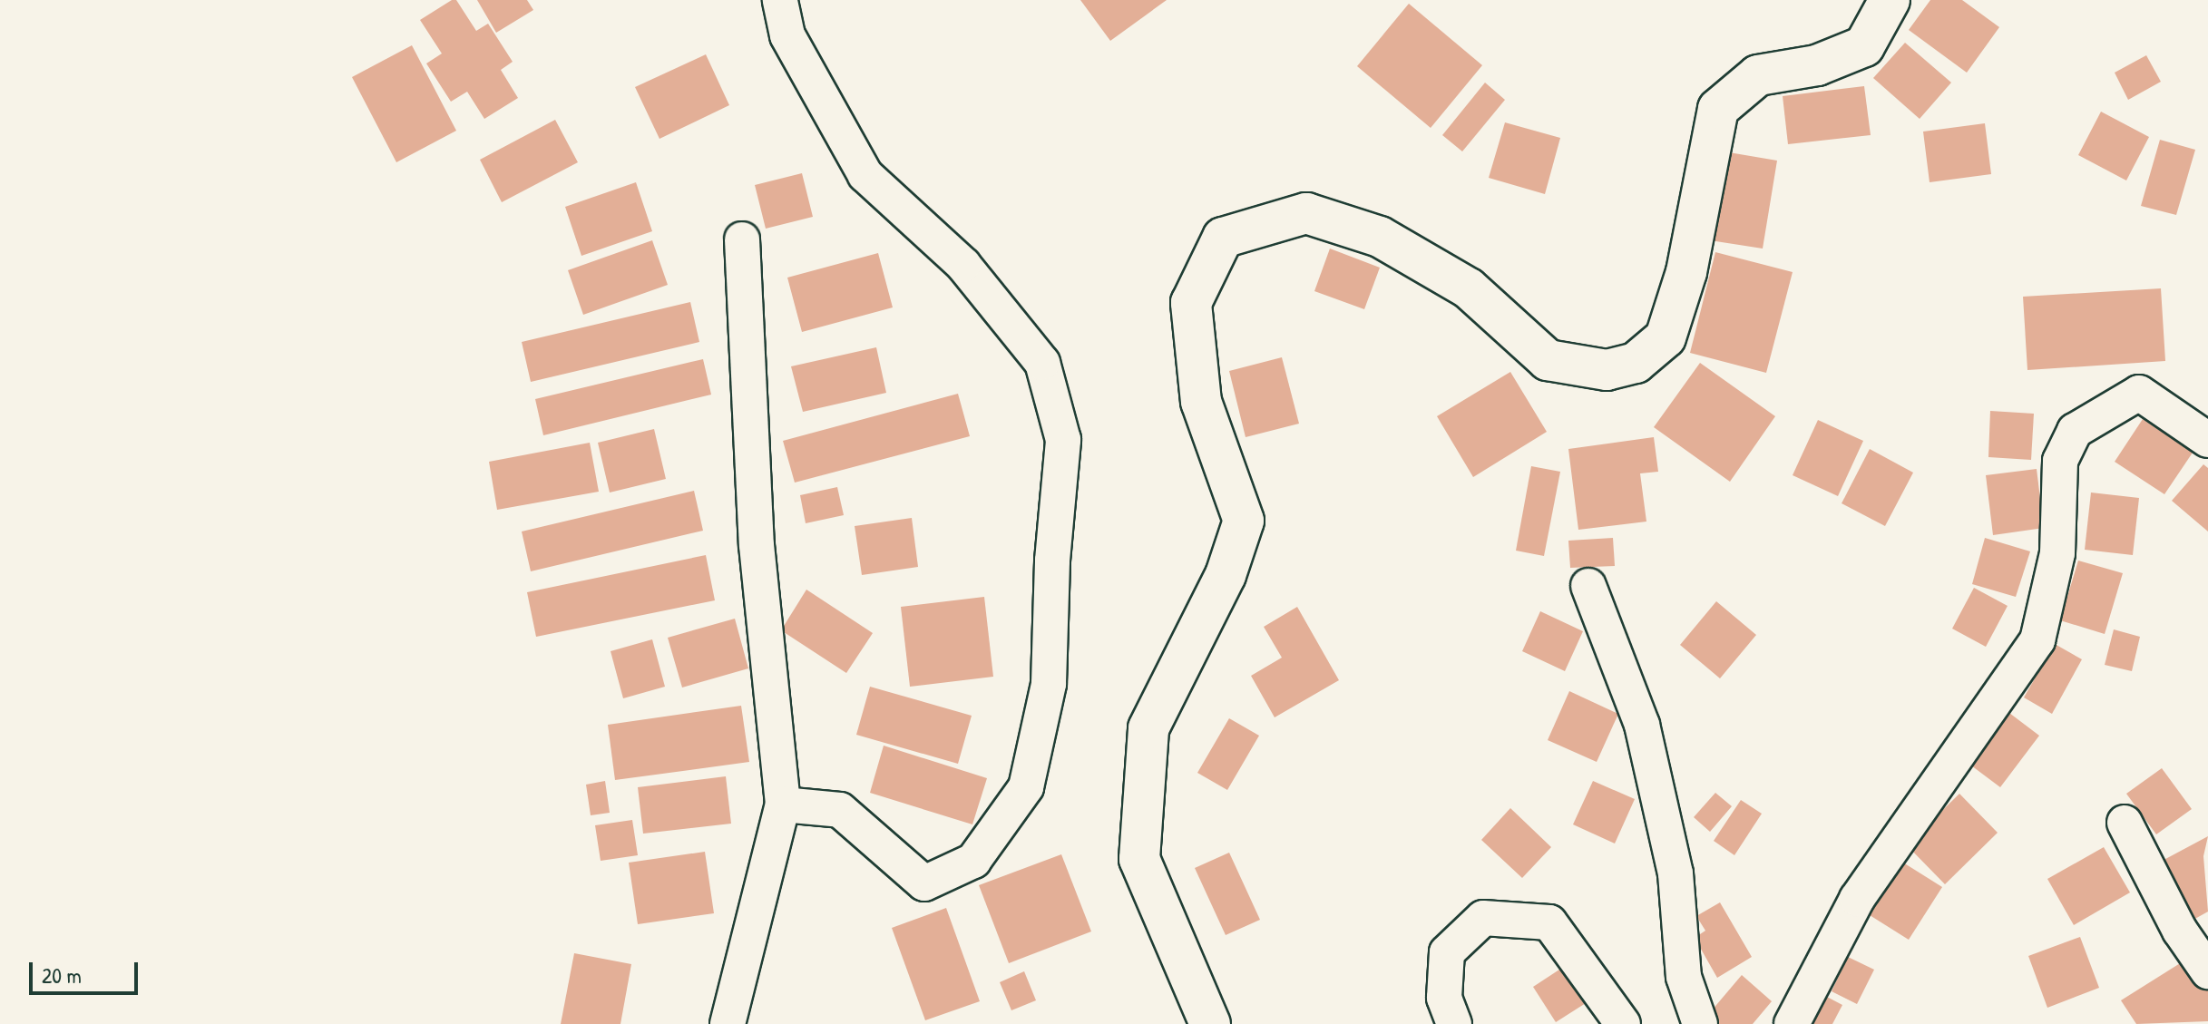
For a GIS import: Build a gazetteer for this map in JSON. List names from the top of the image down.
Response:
{
  "scale_bar": "20 m"
}
